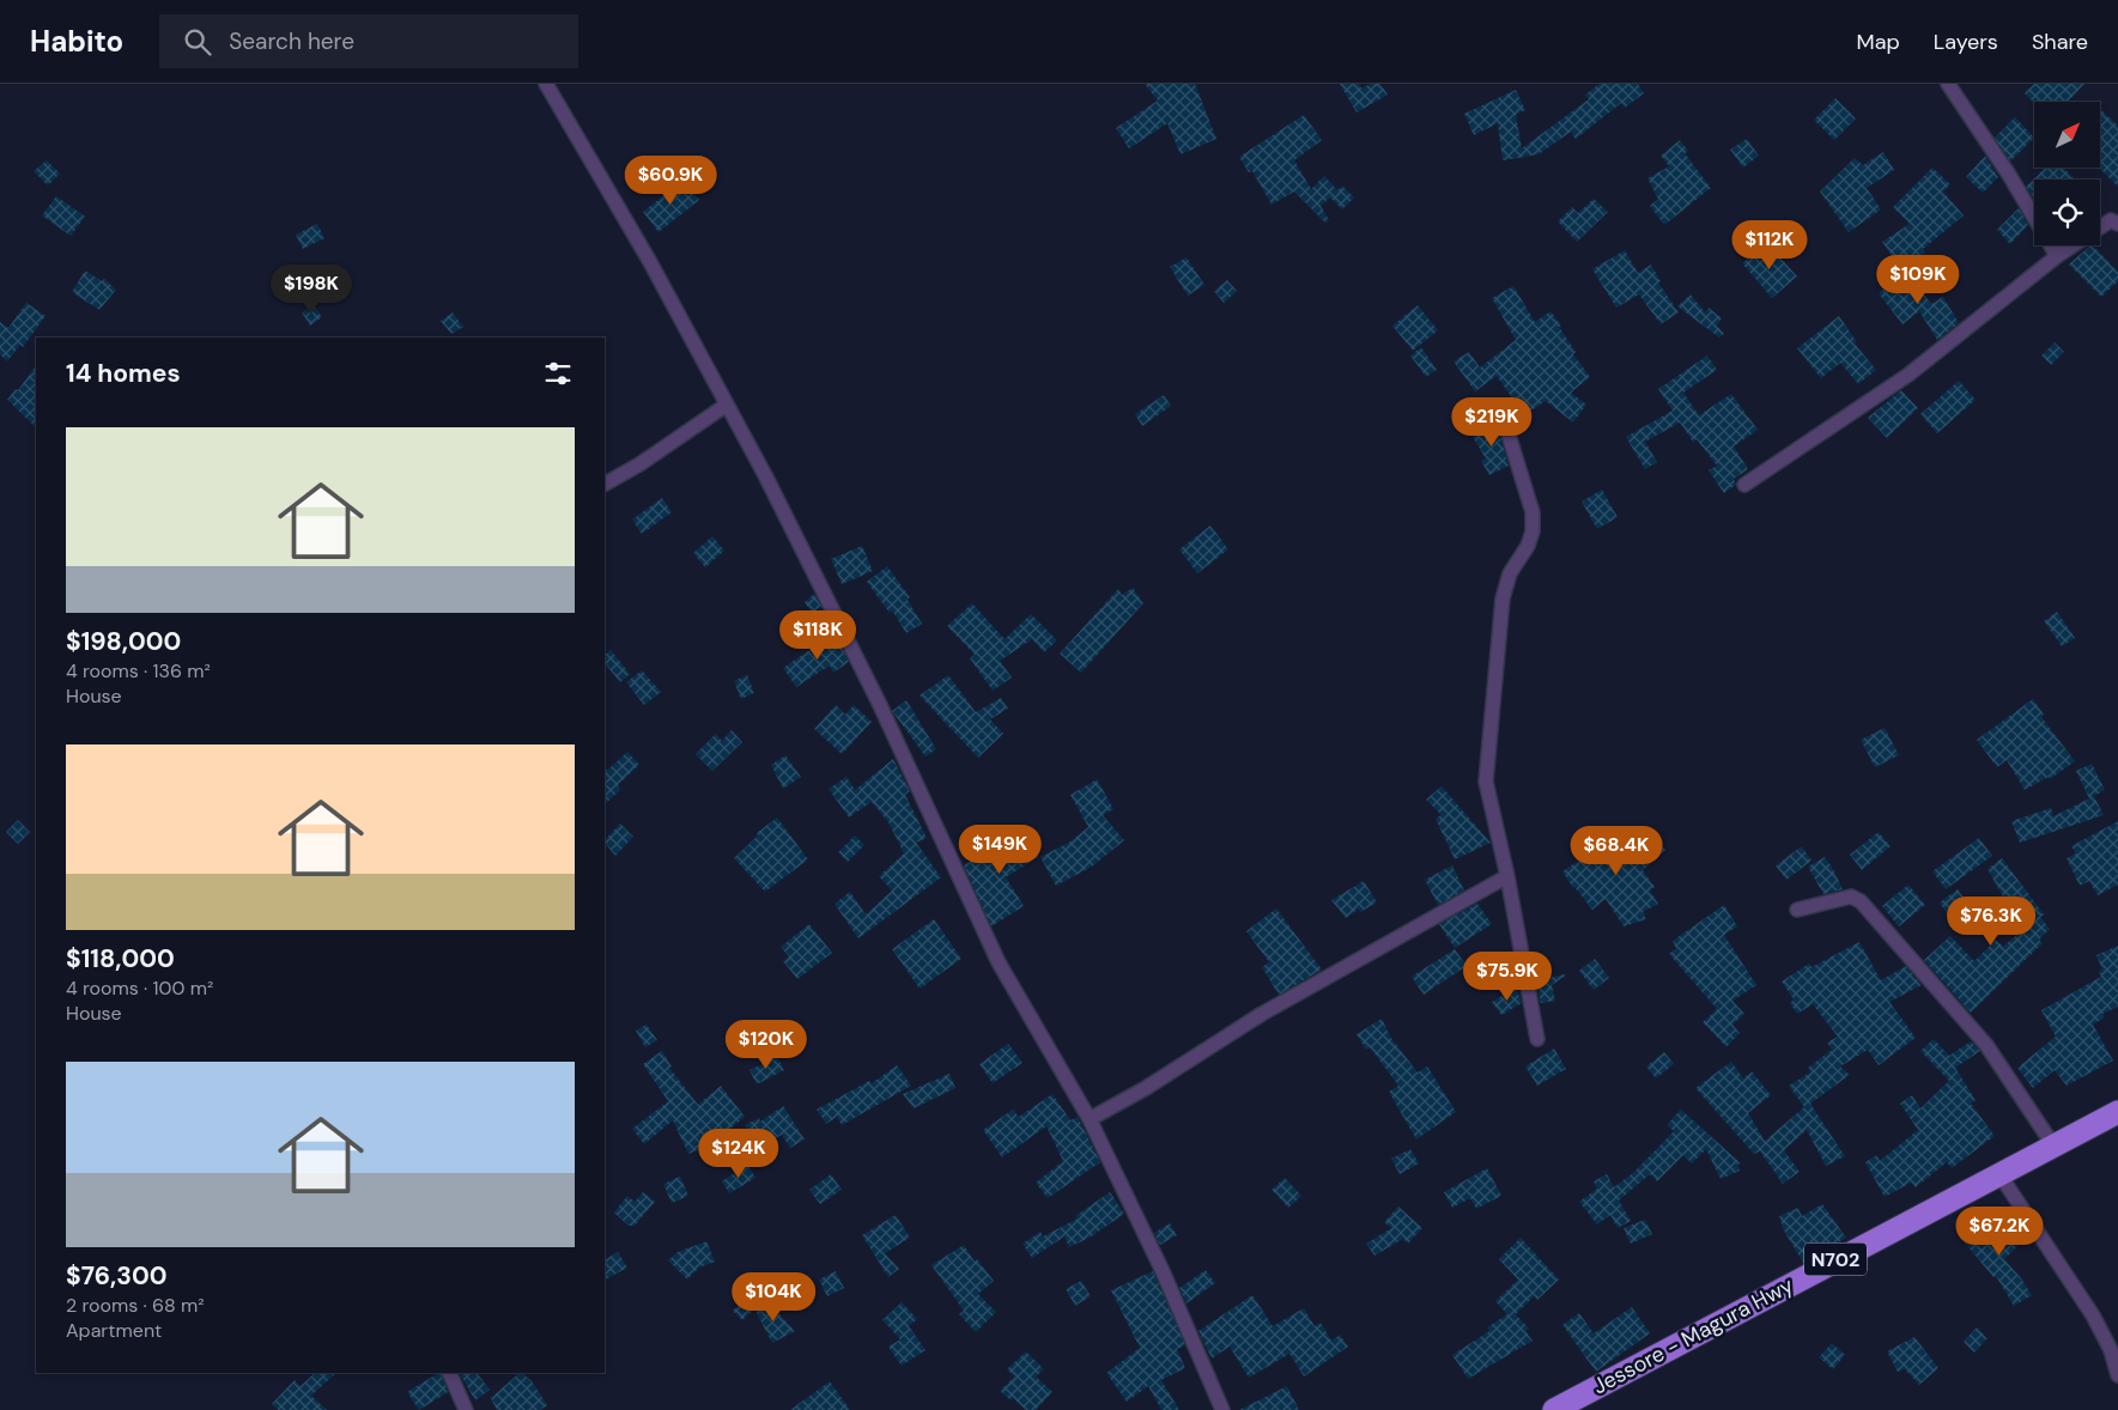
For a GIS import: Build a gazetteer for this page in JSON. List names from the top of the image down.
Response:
{
  "streets": {
    "highway": ["N702", "Jessore - Magura Hwy"]
  },
  "north": "top right",
  "page": {
    "header": "Habito",
    "search": "Search here",
    "nav": ["Map", "Layers", "Share"],
    "price": [
      "$60.9K",
      "$112K",
      "$109K",
      "$198K",
      "$219K",
      "$118K",
      "$149K",
      "$68.4K",
      "$76.3K",
      "$75.9K",
      "$120K",
      "$124K",
      "$67.2K",
      "$104K"
    ],
    "heading": "14 homes",
    "list": [
      {
        "name": "$198,000",
        "note": "4 rooms · 136 m² · House"
      },
      {
        "name": "$118,000",
        "note": "4 rooms · 100 m² · House"
      },
      {
        "name": "$76,300",
        "note": "2 rooms · 68 m² · Apartment"
      }
    ]
  }
}
